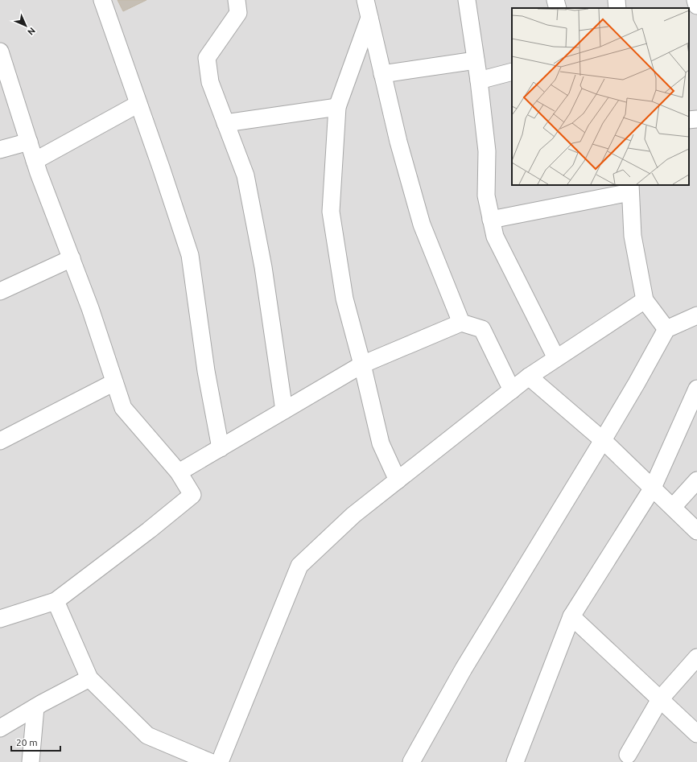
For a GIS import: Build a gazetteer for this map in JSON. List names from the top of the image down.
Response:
{
  "scale_bar": "20 m",
  "north": "bottom right"
}
